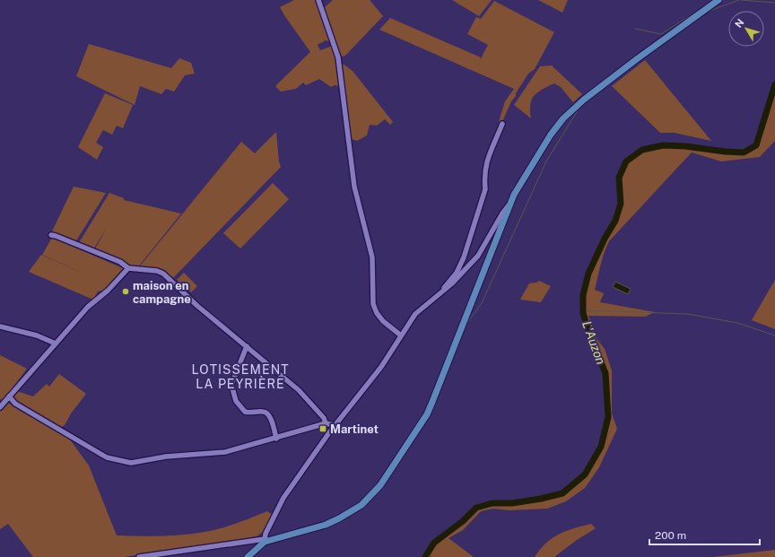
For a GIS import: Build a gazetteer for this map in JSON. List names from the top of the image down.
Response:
{
  "districts": ["LOTISSEMENT LA PEYRIÈRE"],
  "water": ["L'Auzon"],
  "places": {
    "other": ["maison en campagne"],
    "transit": ["Martinet"]
  },
  "scale_bar": "200 m",
  "north": "top left"
}
